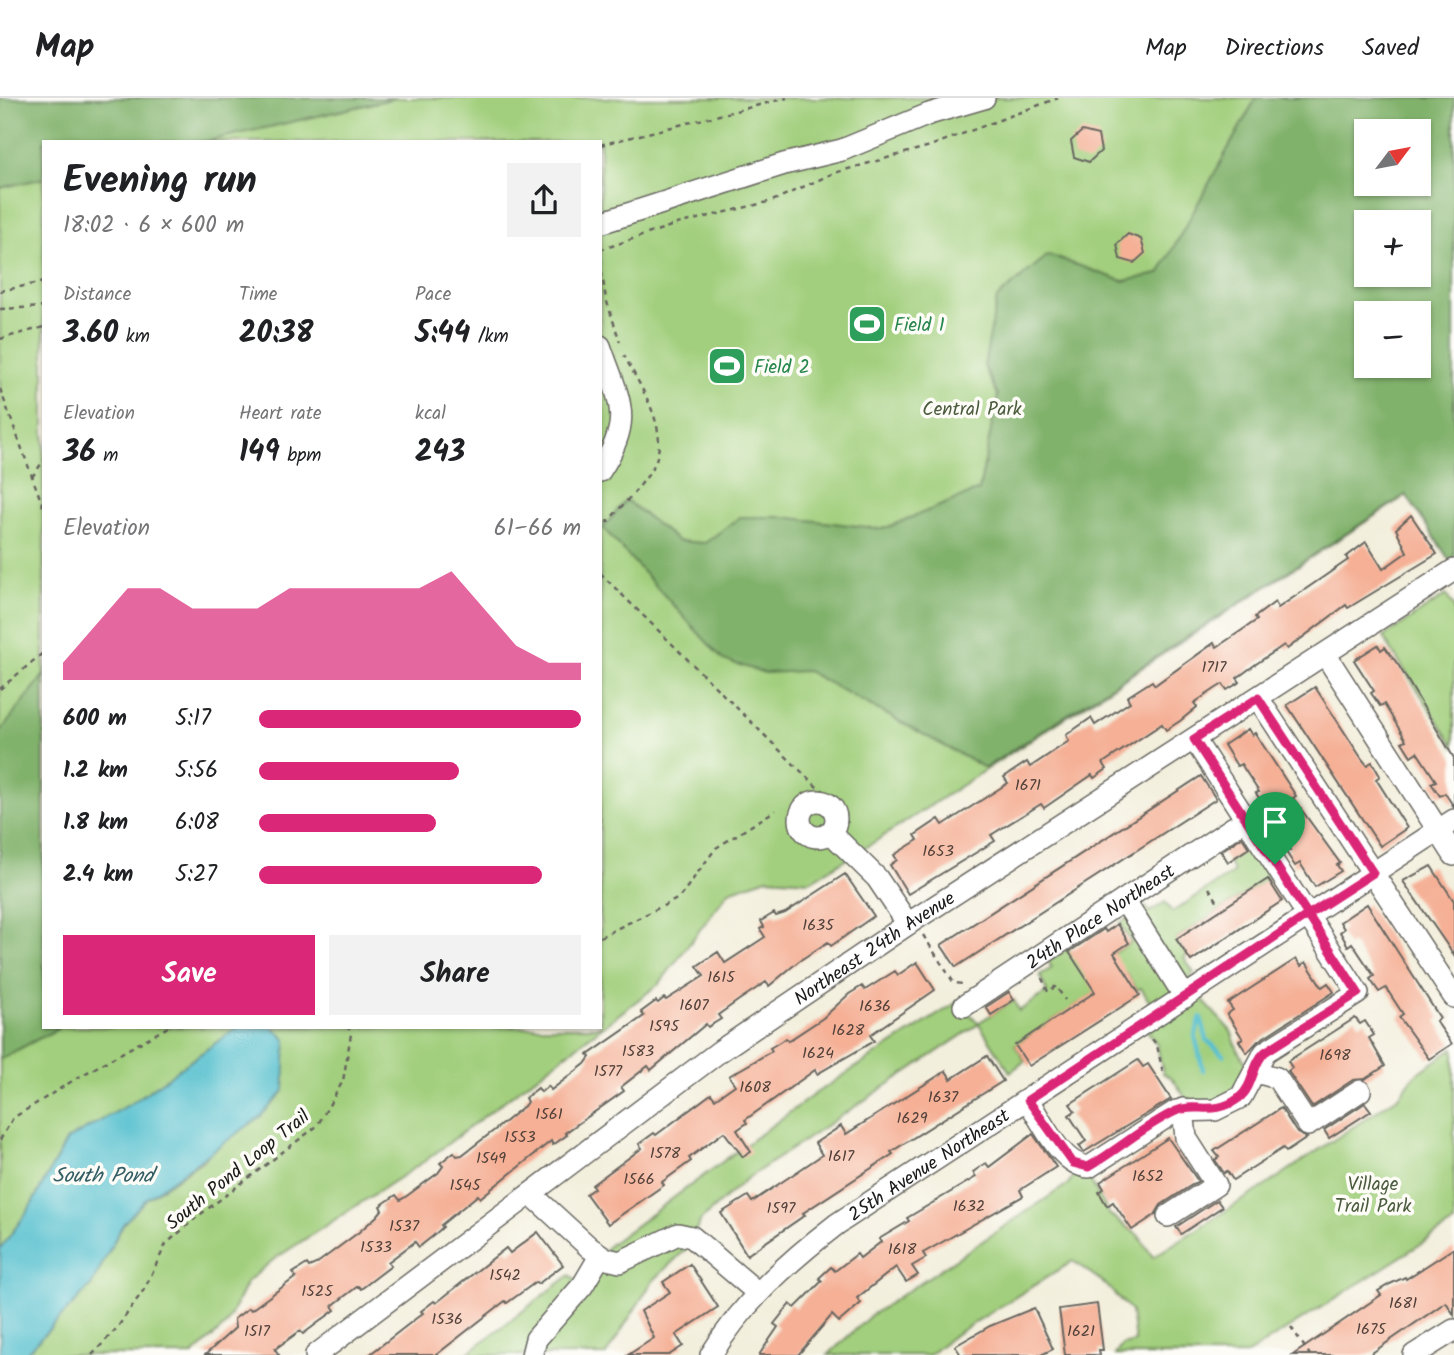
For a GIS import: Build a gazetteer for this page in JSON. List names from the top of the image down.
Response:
{
  "streets": {
    "street": ["24th Place Northeast", "Northeast 24th Avenue", "25th Avenue Northeast"],
    "path": ["South Pond Loop Trail"]
  },
  "water": ["South Pond"],
  "parks": ["Central Park", "Village Trail Park"],
  "places": {
    "sports": ["Field 1", "Field 2"]
  },
  "house_numbers": [
    "1717",
    "1671",
    "1653",
    "1635",
    "1615",
    "1607",
    "1636",
    "1595",
    "1628",
    "1583",
    "1624",
    "1698",
    "1577",
    "1608",
    "1637",
    "1561",
    "1629",
    "1553",
    "1578",
    "1617",
    "1549",
    "1652",
    "1566",
    "1545",
    "1632",
    "1597",
    "1537",
    "1533",
    "1618",
    "1542",
    "1525",
    "1681",
    "1536",
    "1675",
    "1517",
    "1621"
  ],
  "north": "top right",
  "page": {
    "header": "Map",
    "nav": ["Map", "Directions", "Saved"],
    "map_buttons": ["+", "−"],
    "heading": ["Evening run", "18:02 · 6 × 600 m"],
    "stats": [
      ["Distance", "3.60 km"],
      ["Time", "20:38"],
      ["Pace", "5:44 /km"],
      ["Elevation", "36 m"],
      ["Heart rate", "149 bpm"],
      ["kcal", "243"]
    ],
    "chart": ["Elevation", "61–66 m"],
    "list": [
      {
        "name": "600 m",
        "note": "5:17"
      },
      {
        "name": "1.2 km",
        "note": "5:56"
      },
      {
        "name": "1.8 km",
        "note": "6:08"
      },
      {
        "name": "2.4 km",
        "note": "5:27"
      }
    ],
    "buttons": ["Save", "Share"]
  }
}
